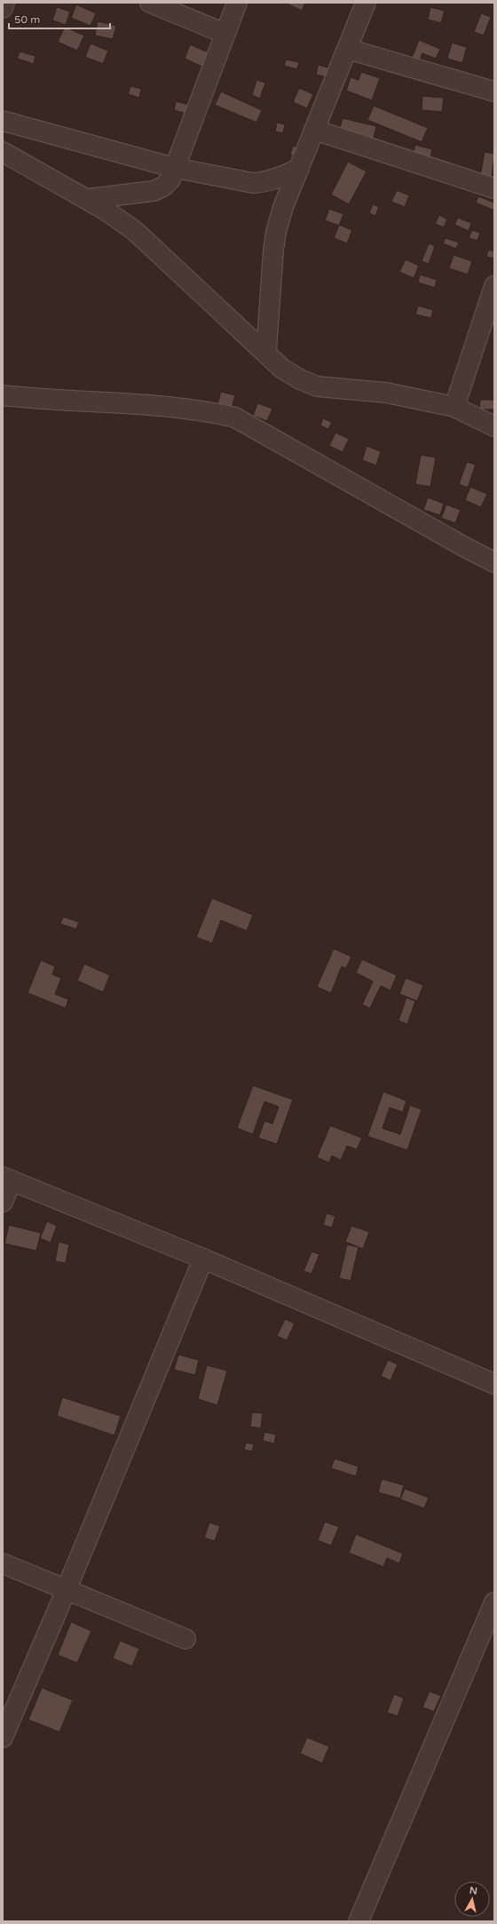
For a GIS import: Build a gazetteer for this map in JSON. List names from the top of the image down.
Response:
{
  "scale_bar": "50 m",
  "north": "top"
}
